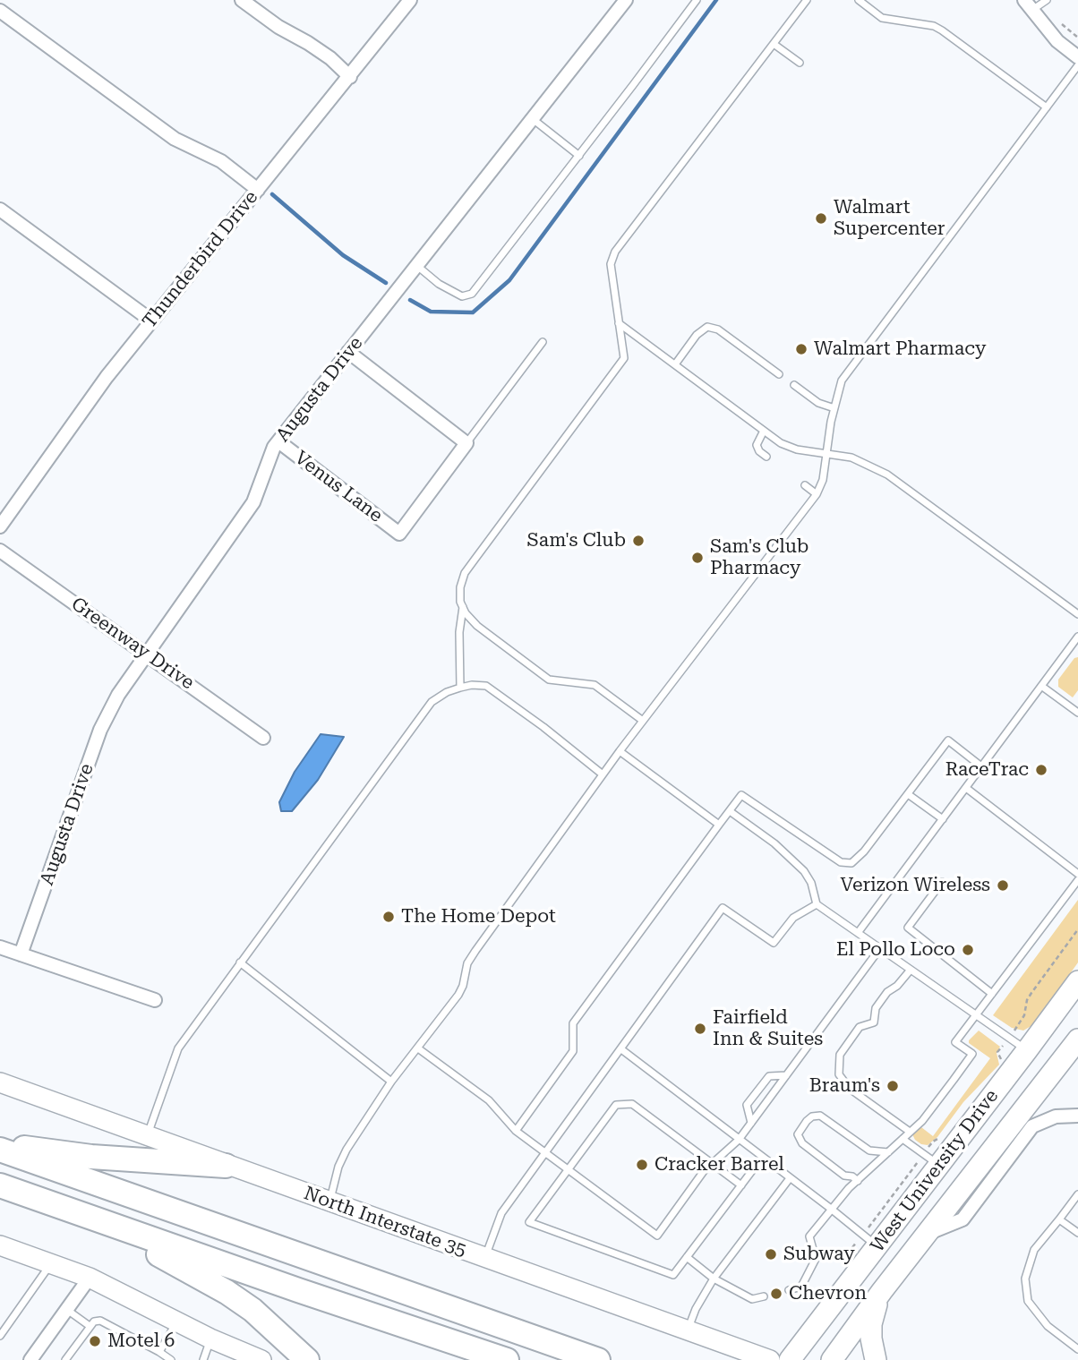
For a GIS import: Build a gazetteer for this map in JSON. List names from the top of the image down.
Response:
{
  "streets": {
    "main road": ["West University Drive", "North Interstate 35"],
    "street": [
      "Thunderbird Drive",
      "Augusta Drive",
      "Venus Lane",
      "Greenway Drive"
    ]
  },
  "crossings": [
    ["Augusta Drive", "Venus Lane"],
    ["Augusta Drive", "Greenway Drive"]
  ],
  "places": [
    "Walmart Supercenter",
    "Walmart Pharmacy",
    "Sam's Club",
    "Sam's Club Pharmacy",
    "RaceTrac",
    "Verizon Wireless",
    "The Home Depot",
    "El Pollo Loco",
    "Fairfield Inn & Suites",
    "Braum's",
    "Cracker Barrel",
    "Subway",
    "Chevron",
    "Motel 6"
  ]
}
